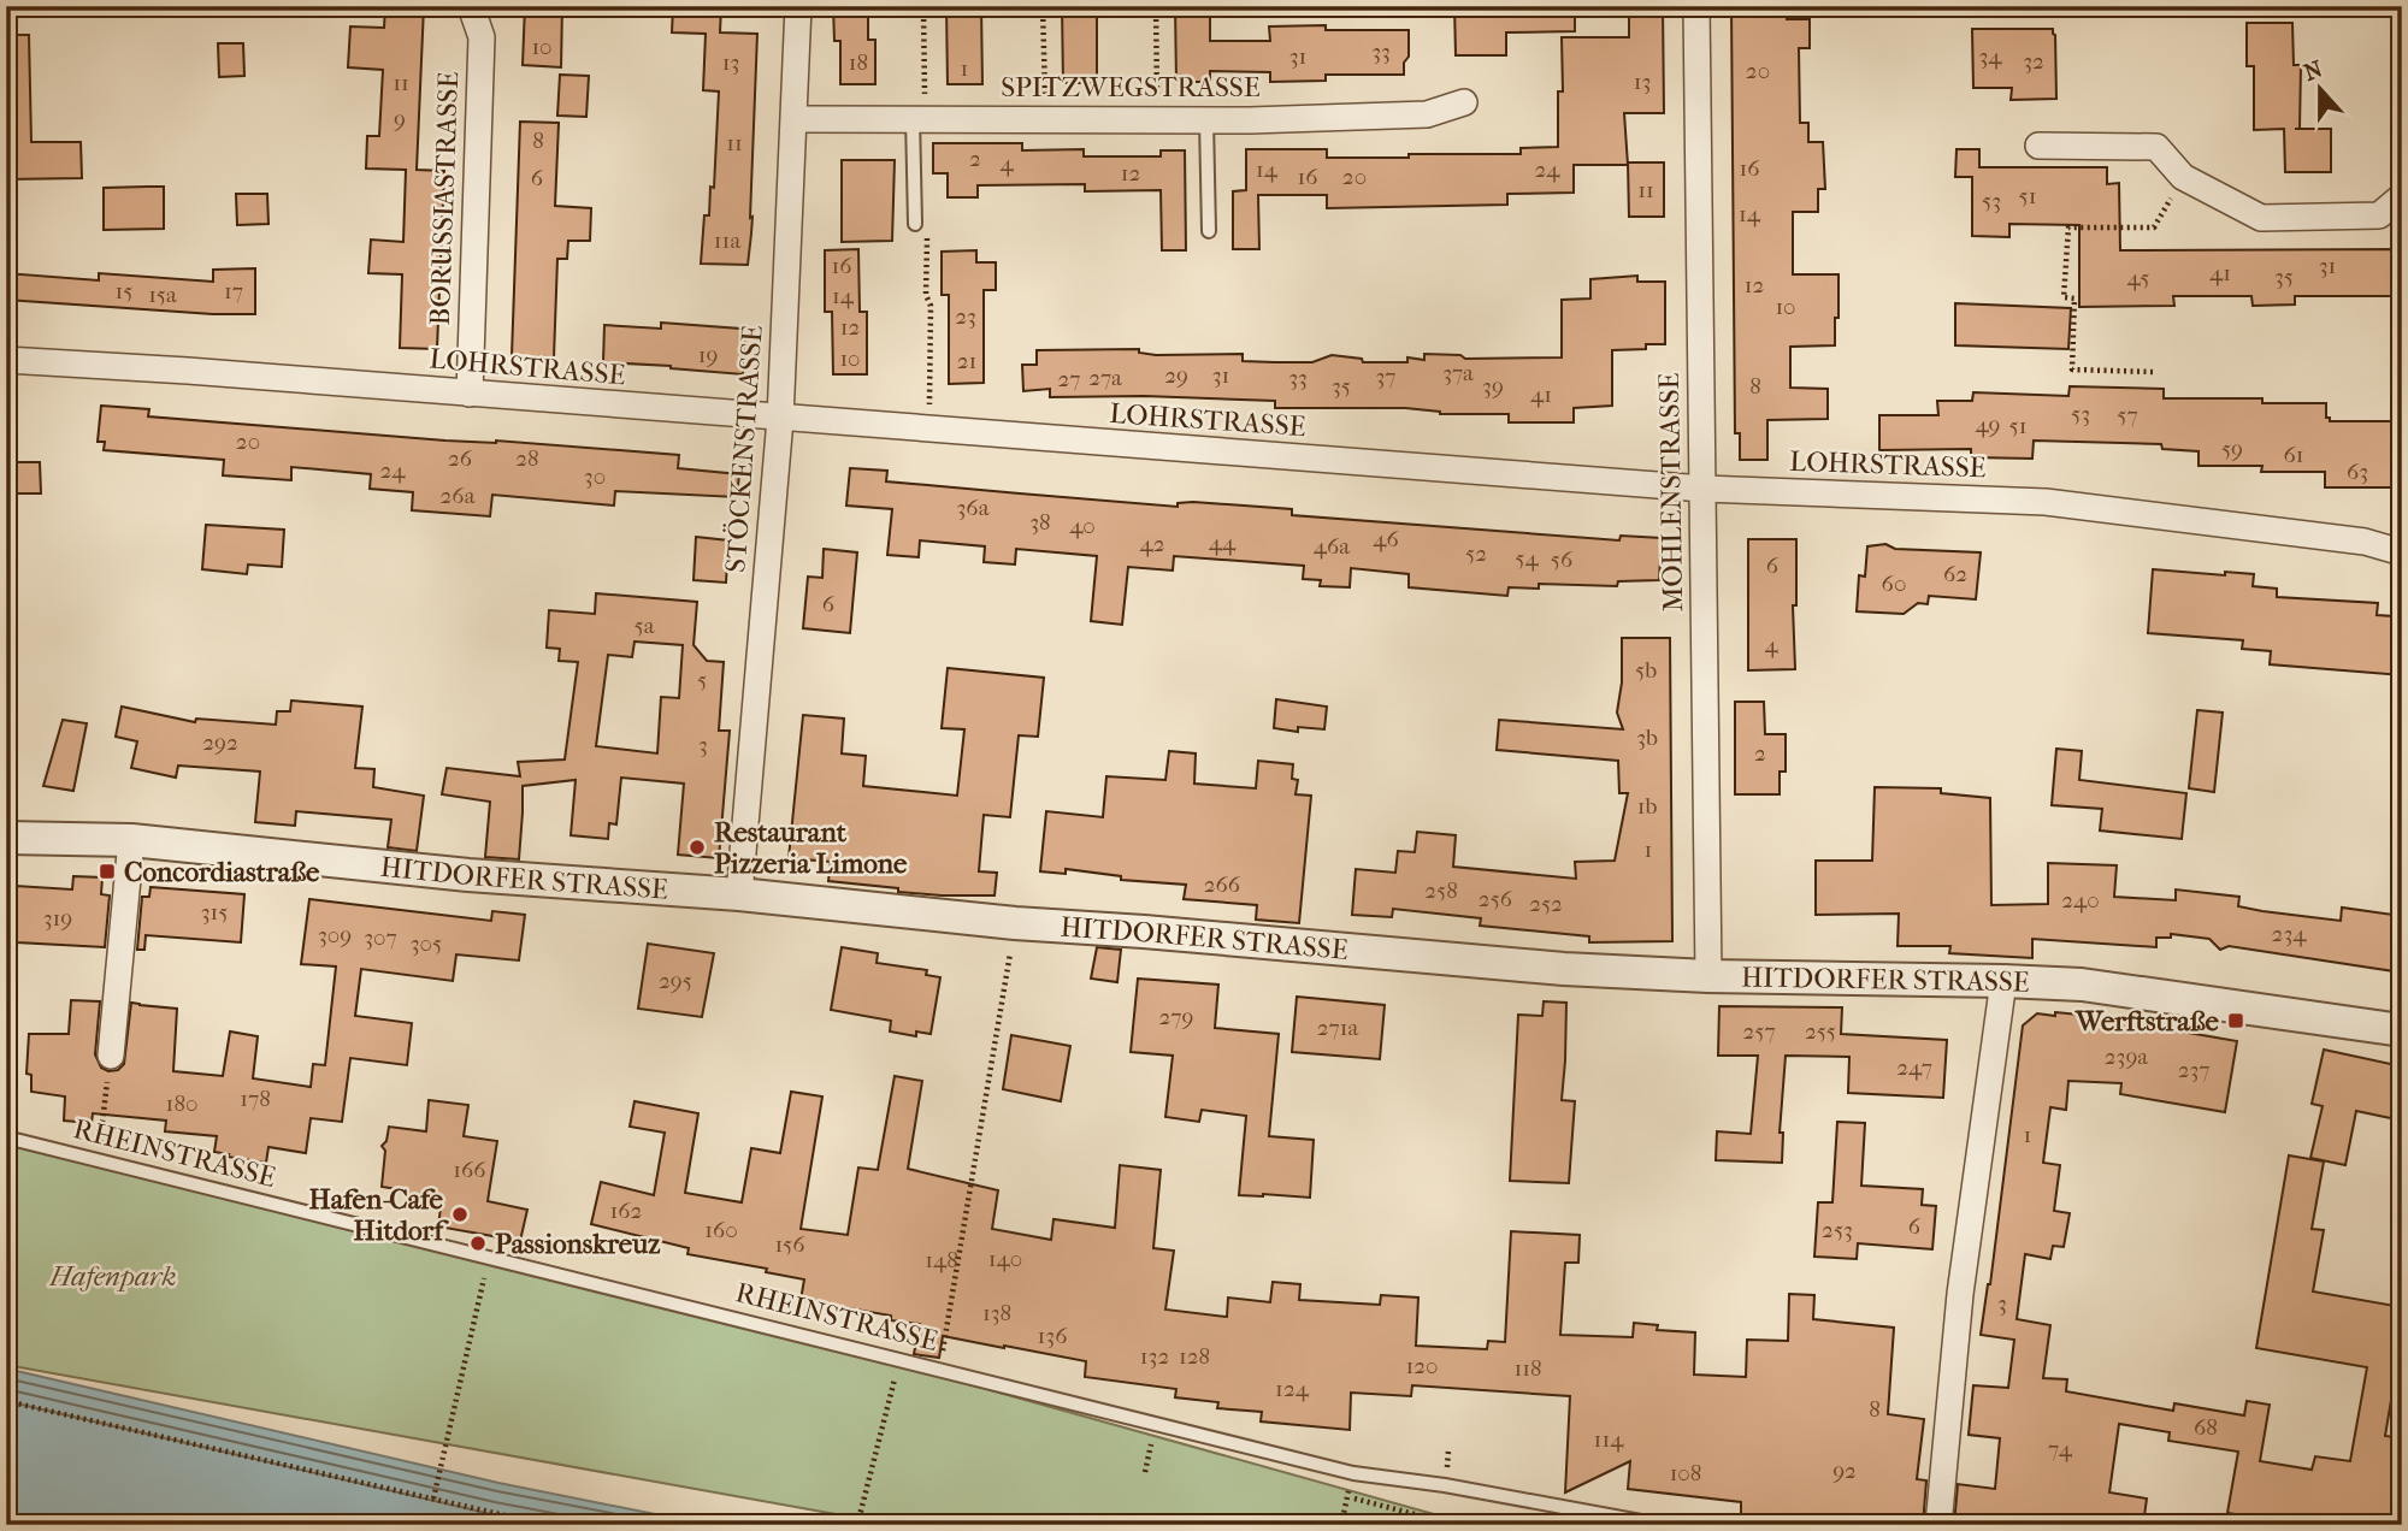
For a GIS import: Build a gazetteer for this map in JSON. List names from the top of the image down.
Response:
{
  "streets": {
    "street": [
      "SPITZWEGSTRASSE",
      "BORUSSIASTRASSE",
      "LOHRSTRASSE",
      "STÖCKENSTRASSE",
      "MOHLENSTRASSE",
      "HITDORFER STRASSE"
    ],
    "lane": ["RHEINSTRASSE"]
  },
  "crossings": [
    ["SPITZWEGSTRASSE", "STÖCKENSTRASSE"],
    ["BORUSSIASTRASSE", "LOHRSTRASSE"],
    ["LOHRSTRASSE", "STÖCKENSTRASSE"],
    ["LOHRSTRASSE", "MOHLENSTRASSE"],
    ["STÖCKENSTRASSE", "HITDORFER STRASSE"],
    ["MOHLENSTRASSE", "HITDORFER STRASSE"]
  ],
  "parks": ["Hafenpark"],
  "places": {
    "other": ["Restaurant Pizzeria Limone", "Hafen-Cafe Hitdorf", "Passionskreuz"],
    "transit": ["Concordiastraße", "Werftstraße"]
  },
  "house_numbers": [
    "10",
    "33",
    "31",
    "34",
    "32",
    "13",
    "18",
    "1",
    "20",
    "13",
    "11",
    "9",
    "8",
    "11",
    "2",
    "4",
    "16",
    "14",
    "24",
    "12",
    "16",
    "20",
    "6",
    "11",
    "51",
    "53",
    "14",
    "11a",
    "16",
    "31",
    "41",
    "35",
    "45",
    "12",
    "15",
    "17",
    "15a",
    "14",
    "10",
    "23",
    "12",
    "19",
    "10",
    "21",
    "37a",
    "29",
    "31",
    "37",
    "27a",
    "33",
    "27",
    "35",
    "39",
    "8",
    "41",
    "53",
    "57",
    "49",
    "51",
    "20",
    "59",
    "61",
    "26",
    "28",
    "24",
    "63",
    "30",
    "26a",
    "36a",
    "38",
    "40",
    "46",
    "44",
    "42",
    "46a",
    "52",
    "54",
    "56",
    "6",
    "62",
    "60",
    "6",
    "5a",
    "4",
    "5b",
    "5",
    "3b",
    "292",
    "3",
    "2",
    "1b",
    "1",
    "266",
    "258",
    "256",
    "240",
    "252",
    "315",
    "319",
    "234",
    "309",
    "307",
    "305",
    "295",
    "279",
    "271a",
    "257",
    "255",
    "239a",
    "247",
    "237",
    "178",
    "180",
    "1",
    "166",
    "162",
    "6",
    "160",
    "253",
    "156",
    "140",
    "148",
    "3",
    "138",
    "136",
    "132",
    "128",
    "120",
    "118",
    "124",
    "8",
    "68",
    "114",
    "74",
    "92",
    "108"
  ],
  "north": "top"
}
